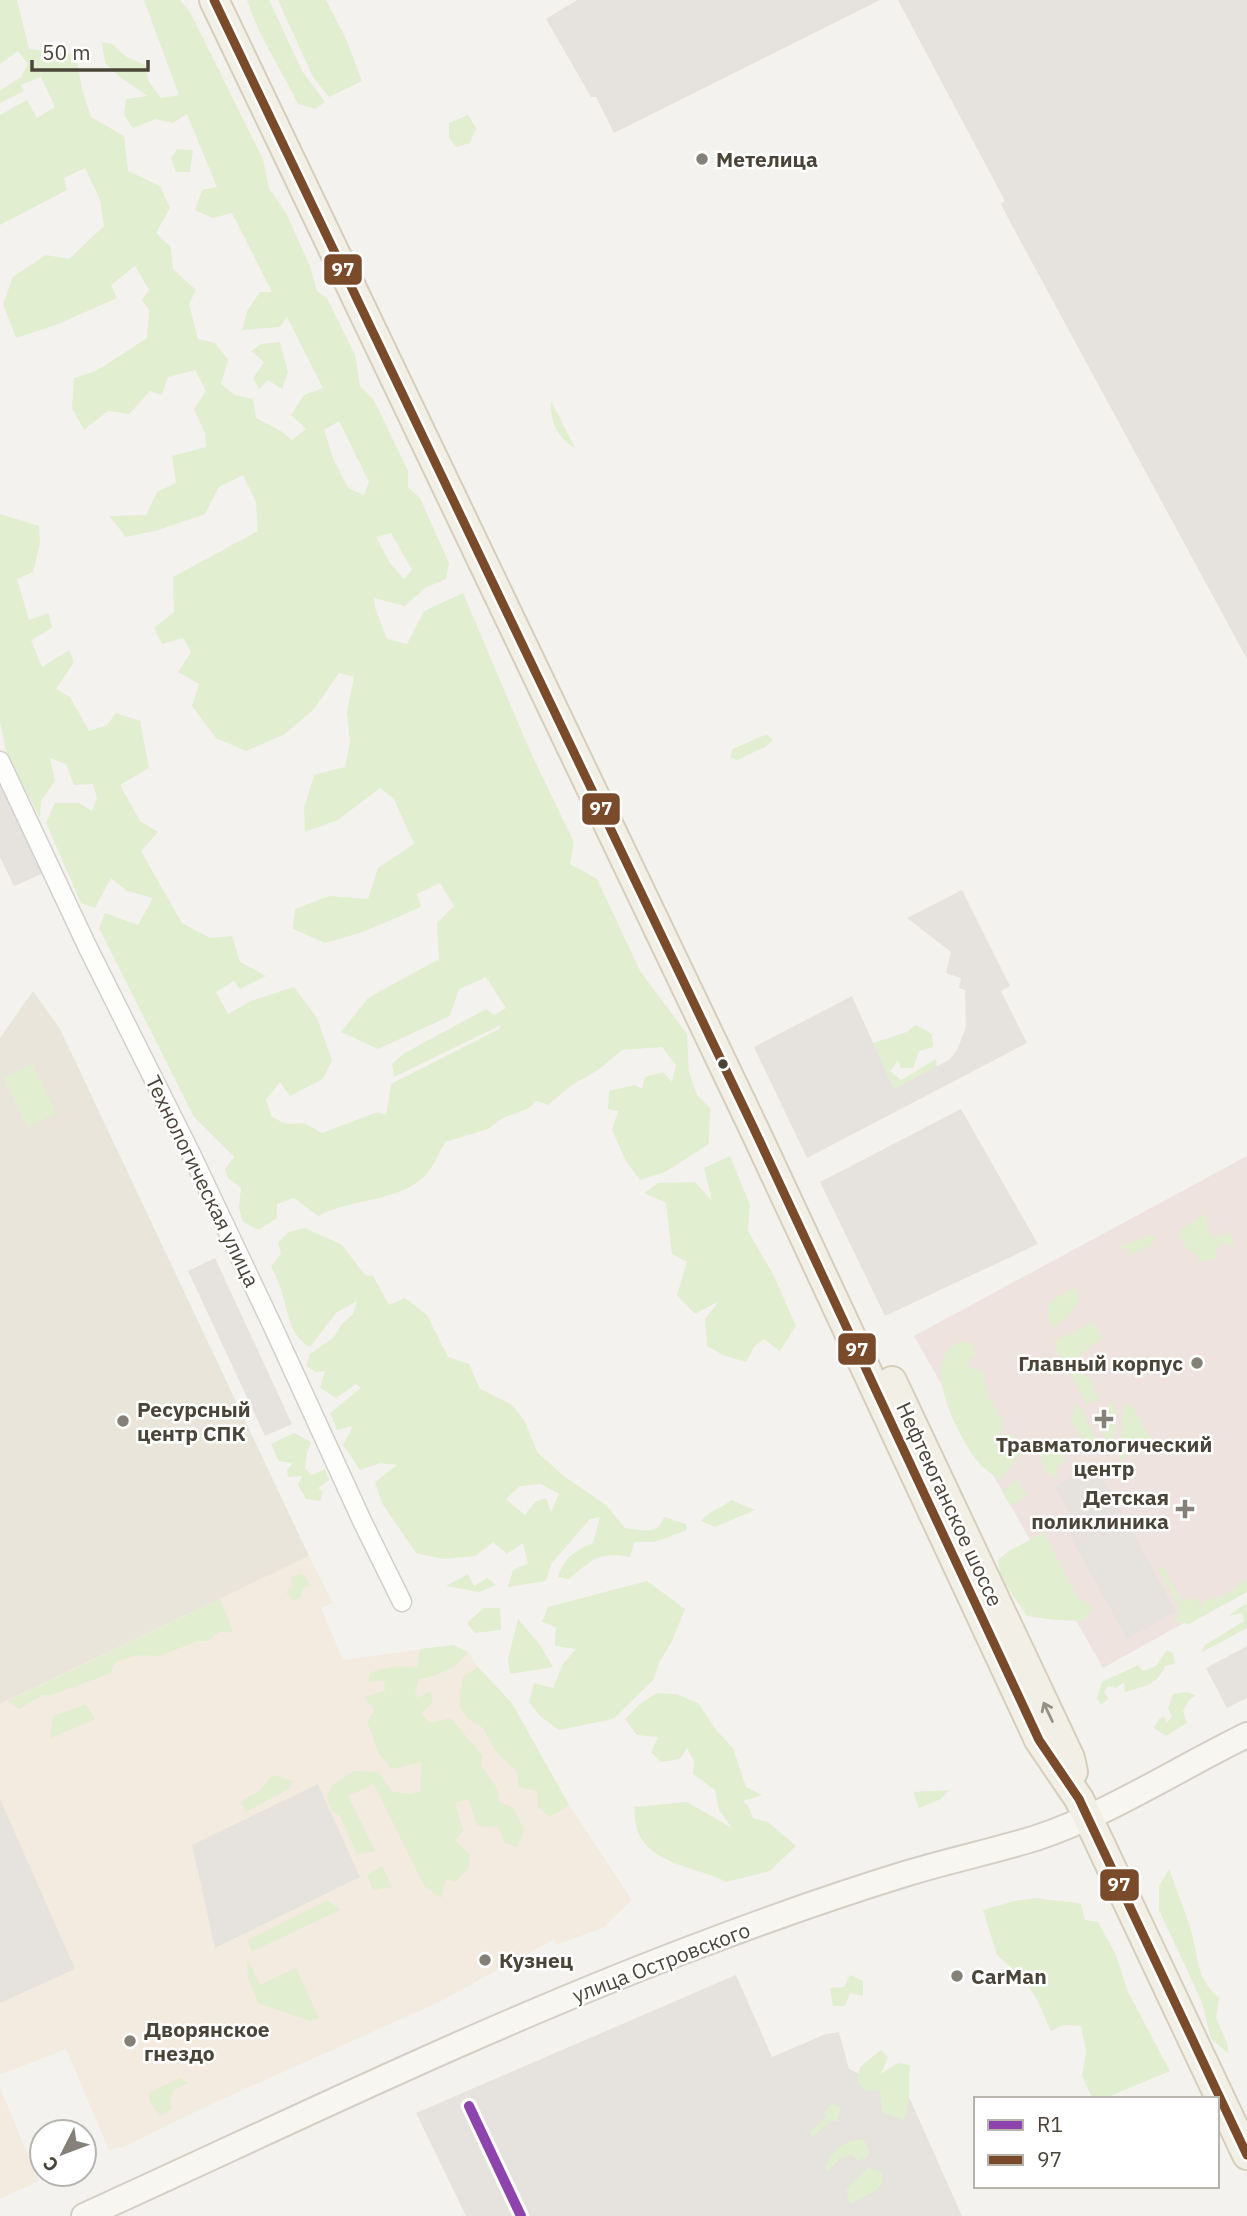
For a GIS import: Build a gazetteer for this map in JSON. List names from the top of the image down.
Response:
{
  "streets": {
    "main road": ["Нефтеюганское шоссе", "улица Островского"],
    "street": ["Технологическая улица"]
  },
  "crossings": [
    ["Нефтеюганское шоссе", "улица Островского"]
  ],
  "places": {
    "other": [
      "Метелица",
      "Главный корпус",
      "Ресурсный центр СПК",
      "Кузнец",
      "CarMan",
      "Дворянское гнездо"
    ],
    "health": ["Травматологический центр", "Детская поликлиника"]
  },
  "lines": ["transit line 97", "transit line R1"],
  "legend": ["R1", "97"],
  "scale_bar": "50 m",
  "north": "bottom left"
}
